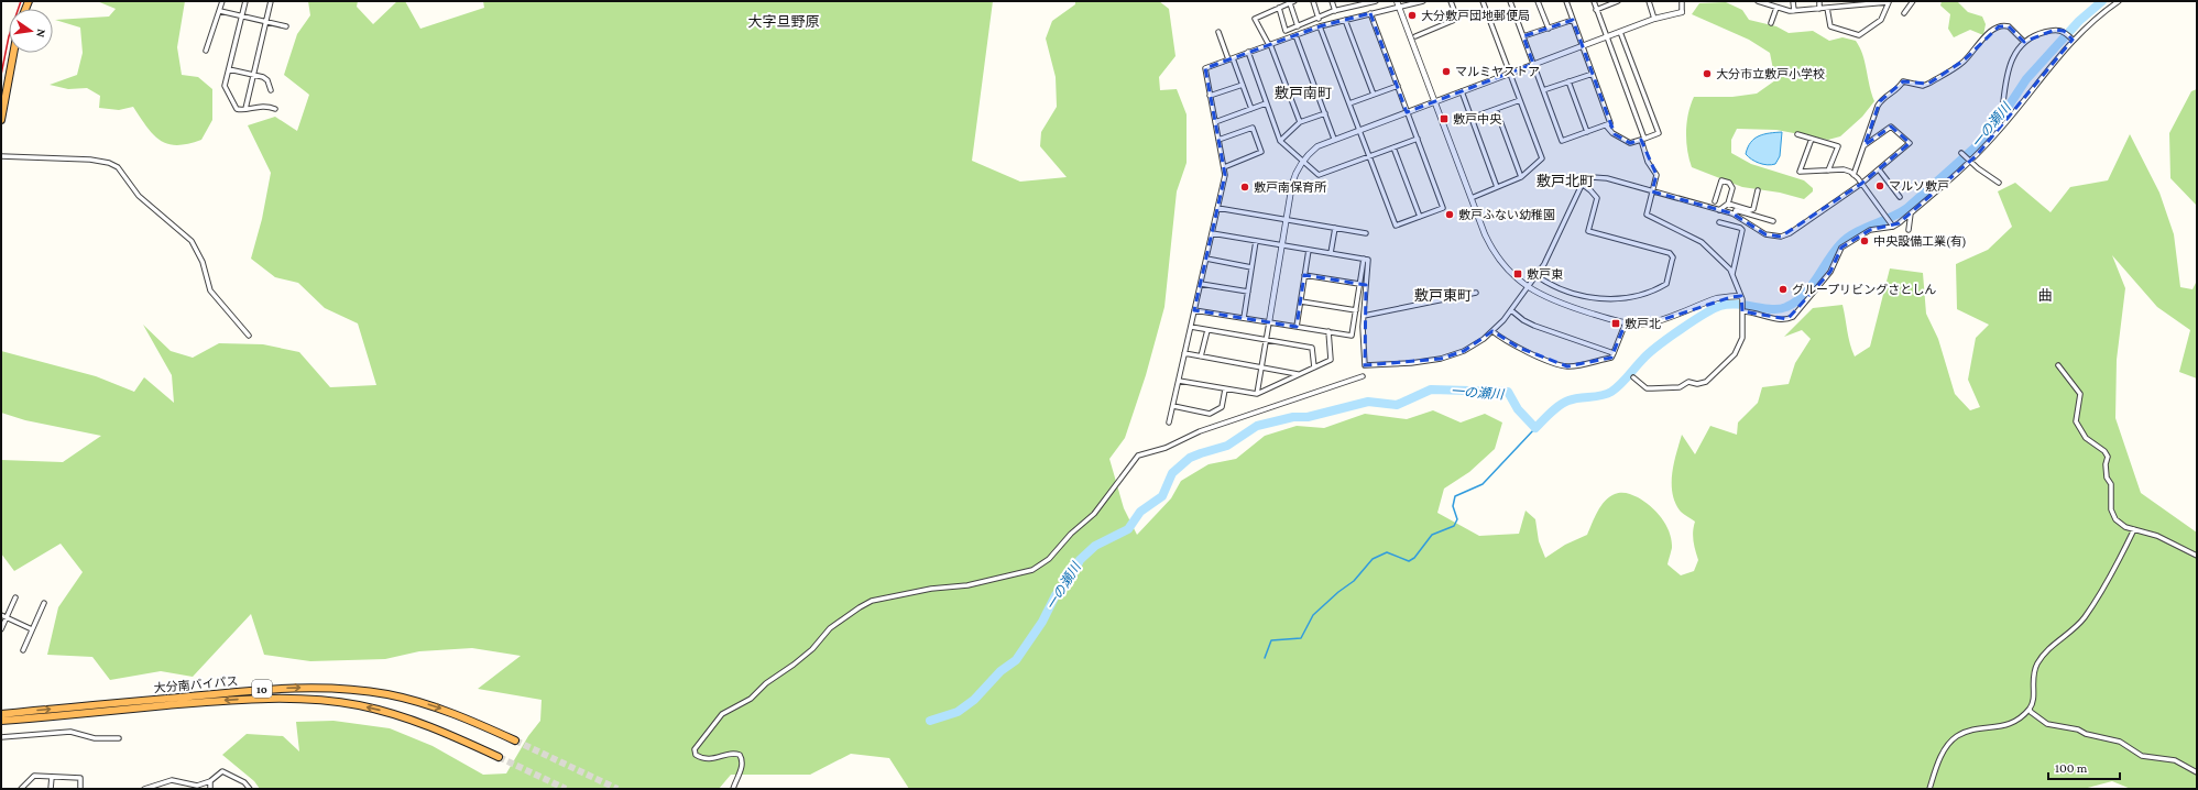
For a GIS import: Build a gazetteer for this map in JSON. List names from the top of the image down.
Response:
{
  "streets": {
    "highway": ["大分南バイパス", "10"]
  },
  "districts": [
    "大字旦野原",
    "敷戸南町",
    "敷戸北町",
    "敷戸東町",
    "曲"
  ],
  "water": ["一の瀬川"],
  "places": {
    "other": [
      "大分敷戸団地郵便局",
      "マルミヤストア",
      "大分市立敷戸小学校",
      "マルソ敷戸",
      "敷戸南保育所",
      "敷戸ふない幼稚園",
      "中央設備工業(有)",
      "グループリビングさとしん"
    ],
    "transit": ["敷戸中央", "敷戸東", "敷戸北"]
  },
  "scale_bar": "100 m",
  "north": "right"
}
